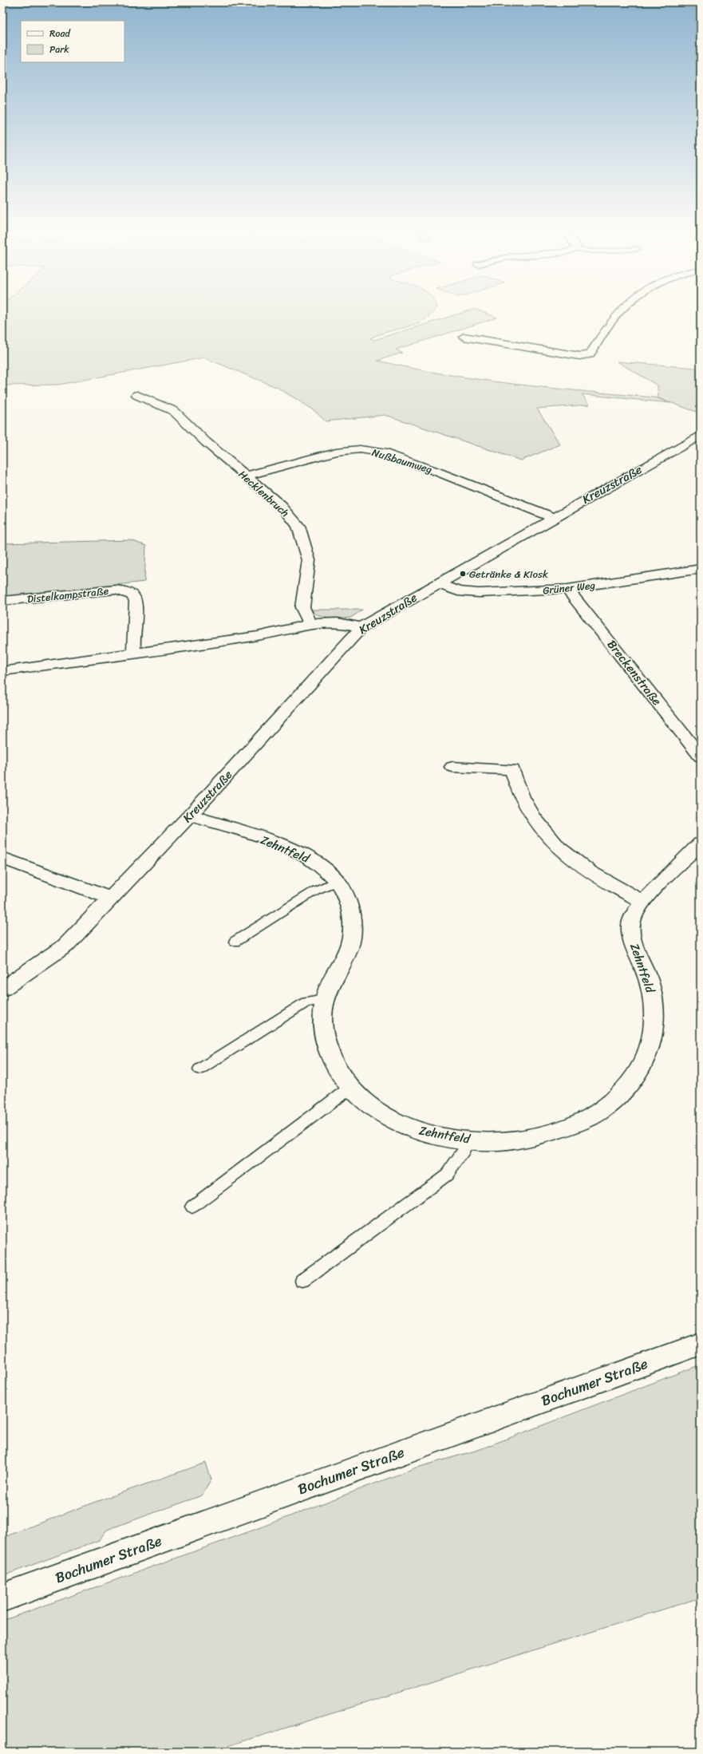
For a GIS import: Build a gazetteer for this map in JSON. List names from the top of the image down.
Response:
{
  "streets": {
    "street": [
      "Nußbaumweg",
      "Kreuzstraße",
      "Hecklenbruch",
      "Grüner Weg",
      "Distelkampstraße",
      "Breckenstraße",
      "Zehntfeld",
      "Bochumer Straße"
    ]
  },
  "crossings": [
    ["Nußbaumweg", "Kreuzstraße"],
    ["Nußbaumweg", "Hecklenbruch"],
    ["Kreuzstraße", "Grüner Weg"],
    ["Kreuzstraße", "Zehntfeld"],
    ["Grüner Weg", "Breckenstraße"]
  ],
  "places": ["Getränke & Kiosk"],
  "legend": ["Road", "Park"]
}
